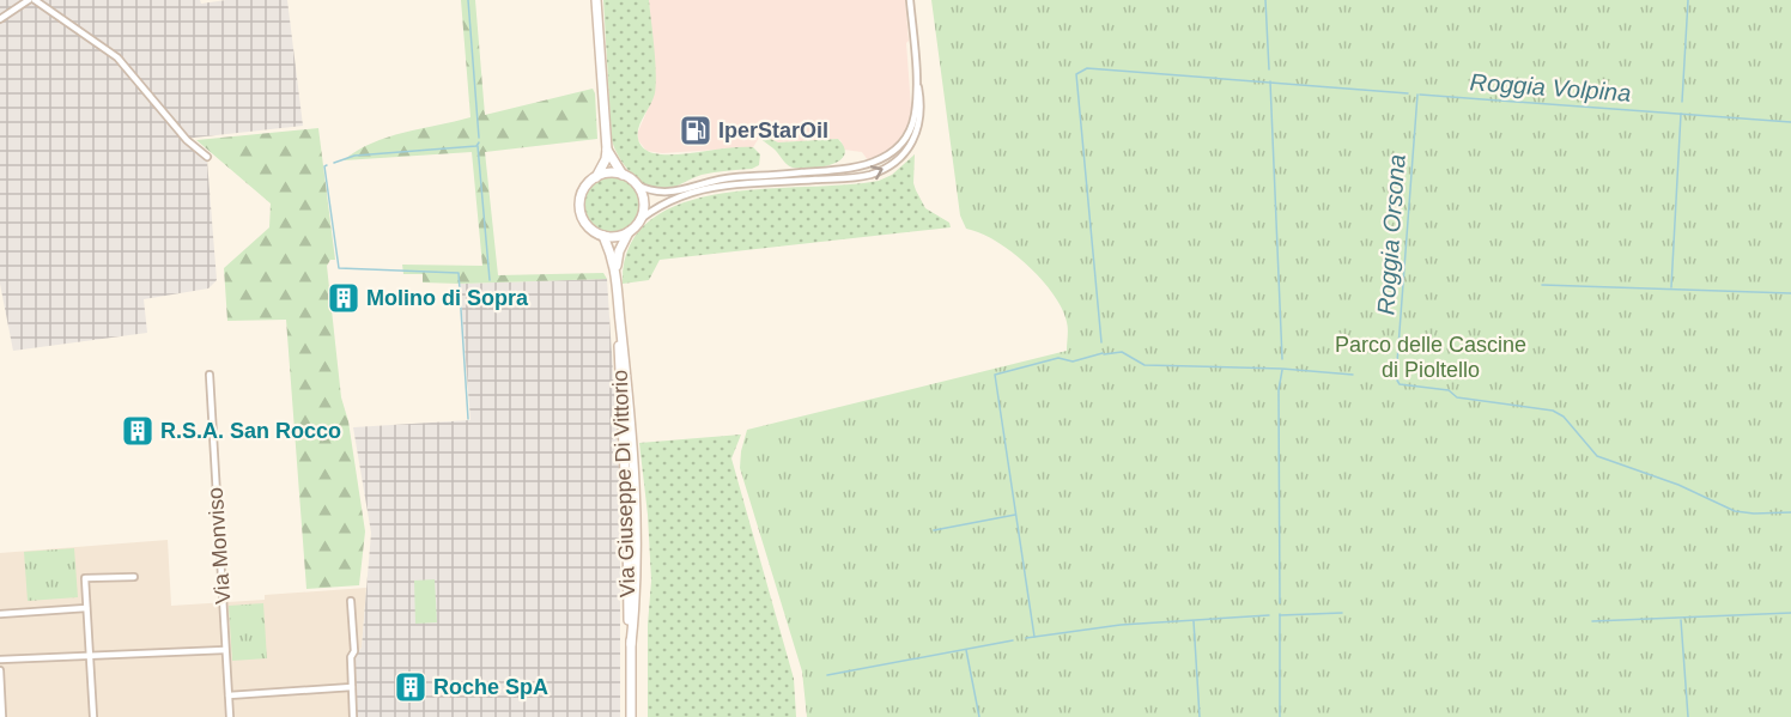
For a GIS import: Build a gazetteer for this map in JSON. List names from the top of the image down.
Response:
{
  "streets": {
    "main road": ["Via Giuseppe Di Vittorio"],
    "street": ["Via Monviso"]
  },
  "water": ["Roggia Volpina", "Roggia Orsona"],
  "parks": ["Parco delle Cascine di Pioltello"],
  "places": {
    "fuel station": ["IperStarOil"],
    "building": ["Molino di Sopra", "R.S.A. San Rocco", "Roche SpA"]
  }
}
